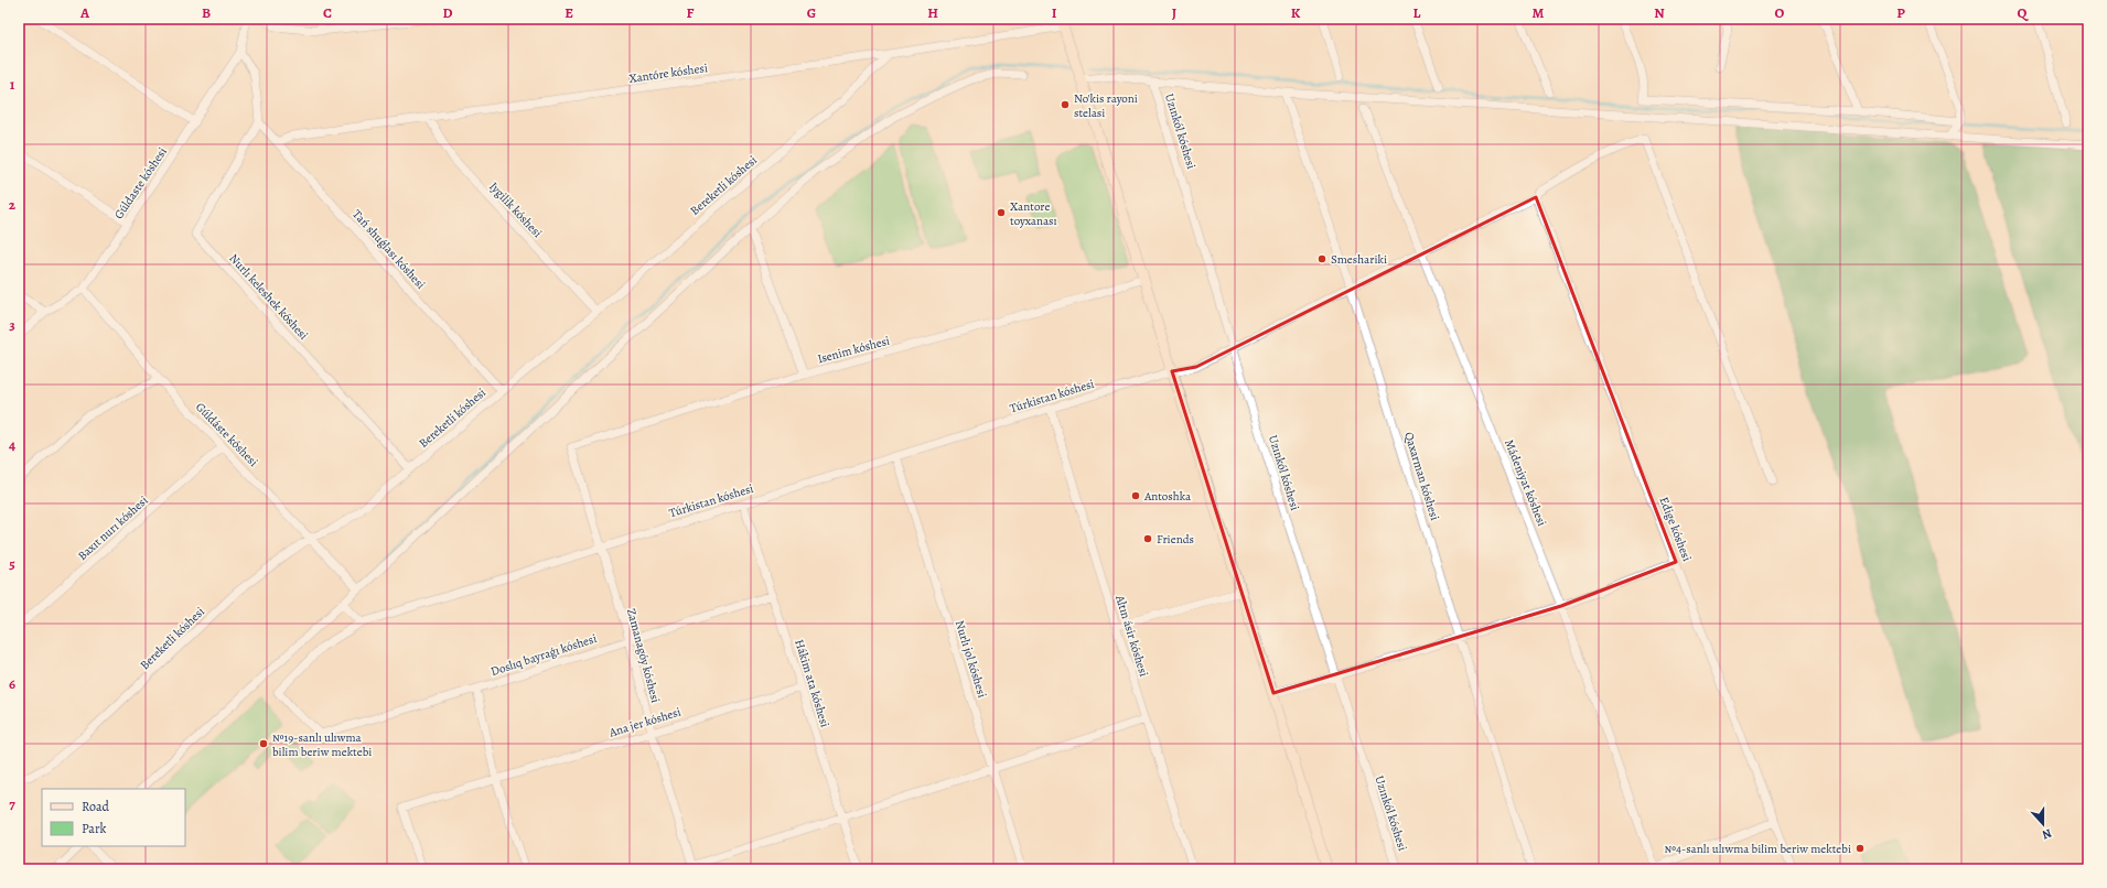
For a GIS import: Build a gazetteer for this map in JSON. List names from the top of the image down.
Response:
{
  "streets": {
    "street": [
      "Xantóre kóshesi",
      "Uzınkól kóshesi",
      "Gúldaste kóshesi",
      "Bereketli kóshesi",
      "Iygilik kóshesi",
      "Tań shuǵlası kóshesi",
      "Nurlı keleshek kóshesi",
      "Isenim kóshesi",
      "Túrkistan kóshesi",
      "Gúldáste kóshesi",
      "Qaxarman kóshesi",
      "Mádeniyat kóshesi",
      "Baxıt nurı kóshesi",
      "Edige kóshesi",
      "Altın ásir kóshesi",
      "Doslıq bayraǵı kóshesi",
      "Zamanagóy kóshesi",
      "Nurlı jol kóshesi",
      "Hákim ata kóshesi",
      "Ana jer kóshesi"
    ]
  },
  "crossings": [
    ["Xantóre kóshesi", "Bereketli kóshesi"],
    ["Xantóre kóshesi", "Iygilik kóshesi"],
    ["Xantóre kóshesi", "Tań shuǵlası kóshesi"],
    ["Uzınkól kóshesi", "Túrkistan kóshesi"],
    ["Gúldaste kóshesi", "Gúldáste kóshesi"],
    ["Bereketli kóshesi", "Iygilik kóshesi"],
    ["Bereketli kóshesi", "Tań shuǵlası kóshesi"],
    ["Bereketli kóshesi", "Nurlı keleshek kóshesi"],
    ["Bereketli kóshesi", "Gúldáste kóshesi"],
    ["Tań shuǵlası kóshesi", "Nurlı keleshek kóshesi"],
    ["Isenim kóshesi", "Zamanagóy kóshesi"],
    ["Túrkistan kóshesi", "Qaxarman kóshesi"],
    ["Túrkistan kóshesi", "Mádeniyat kóshesi"],
    ["Túrkistan kóshesi", "Edige kóshesi"],
    ["Túrkistan kóshesi", "Altın ásir kóshesi"],
    ["Túrkistan kóshesi", "Doslıq bayraǵı kóshesi"],
    ["Túrkistan kóshesi", "Zamanagóy kóshesi"],
    ["Túrkistan kóshesi", "Nurlı jol kóshesi"],
    ["Túrkistan kóshesi", "Hákim ata kóshesi"],
    ["Gúldáste kóshesi", "Baxıt nurı kóshesi"],
    ["Doslıq bayraǵı kóshesi", "Zamanagóy kóshesi"],
    ["Doslıq bayraǵı kóshesi", "Hákim ata kóshesi"],
    ["Zamanagóy kóshesi", "Ana jer kóshesi"],
    ["Hákim ata kóshesi", "Ana jer kóshesi"]
  ],
  "places": [
    "No'kis rayoni stelasi",
    "Xantore toyxanası",
    "Smeshariki",
    "Antoshka",
    "Friends",
    "№19-sanlı ulıwma bilim beriw mektebi",
    "№4-sanlı ulıwma bilim beriw mektebi"
  ],
  "legend": ["Road", "Park"],
  "north": "bottom",
  "grid": {
    "columns": [
      "A",
      "B",
      "C",
      "D",
      "E",
      "F",
      "G",
      "H",
      "I",
      "J",
      "K",
      "L",
      "M",
      "N",
      "O",
      "P",
      "Q"
    ],
    "rows": [
      "1",
      "2",
      "3",
      "4",
      "5",
      "6",
      "7"
    ]
  }
}
